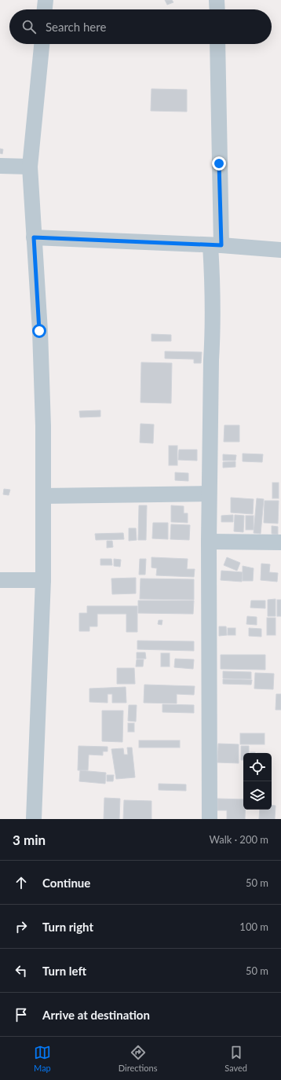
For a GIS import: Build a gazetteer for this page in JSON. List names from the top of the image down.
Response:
{
  "page": {
    "search": "Search here",
    "heading": ["3 min", "Walk · 200 m"],
    "list": [
      ["Continue", "50 m"],
      ["Turn right", "100 m"],
      ["Turn left", "50 m"],
      "Arrive at destination"
    ],
    "nav": ["Map", "Directions", "Saved"]
  }
}
